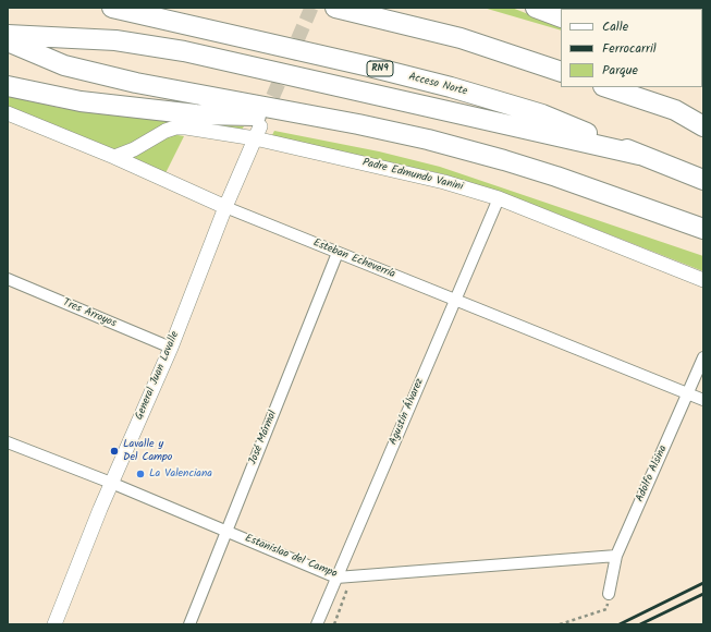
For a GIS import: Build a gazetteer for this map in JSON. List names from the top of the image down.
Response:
{
  "streets": {
    "highway": ["RN9", "Acceso Norte"],
    "street": [
      "Padre Edmundo Vanini",
      "Esteban Echeverría",
      "Tres Arroyos",
      "General Juan Lavalle",
      "Agustín Álvarez",
      "José Mármol",
      "Adolfo Alsina",
      "Estanislao del Campo"
    ]
  },
  "crossings": [
    ["Padre Edmundo Vanini", "Esteban Echeverría"],
    ["Padre Edmundo Vanini", "General Juan Lavalle"],
    ["Padre Edmundo Vanini", "Agustín Álvarez"],
    ["Esteban Echeverría", "General Juan Lavalle"],
    ["Esteban Echeverría", "Agustín Álvarez"],
    ["Esteban Echeverría", "José Mármol"],
    ["Esteban Echeverría", "Adolfo Alsina"],
    ["Tres Arroyos", "General Juan Lavalle"],
    ["General Juan Lavalle", "Estanislao del Campo"],
    ["Agustín Álvarez", "Estanislao del Campo"],
    ["José Mármol", "Estanislao del Campo"],
    ["Adolfo Alsina", "Estanislao del Campo"]
  ],
  "places": ["Lavalle y Del Campo", "La Valenciana"],
  "legend": ["Calle", "Ferrocarril", "Parque"]
}
